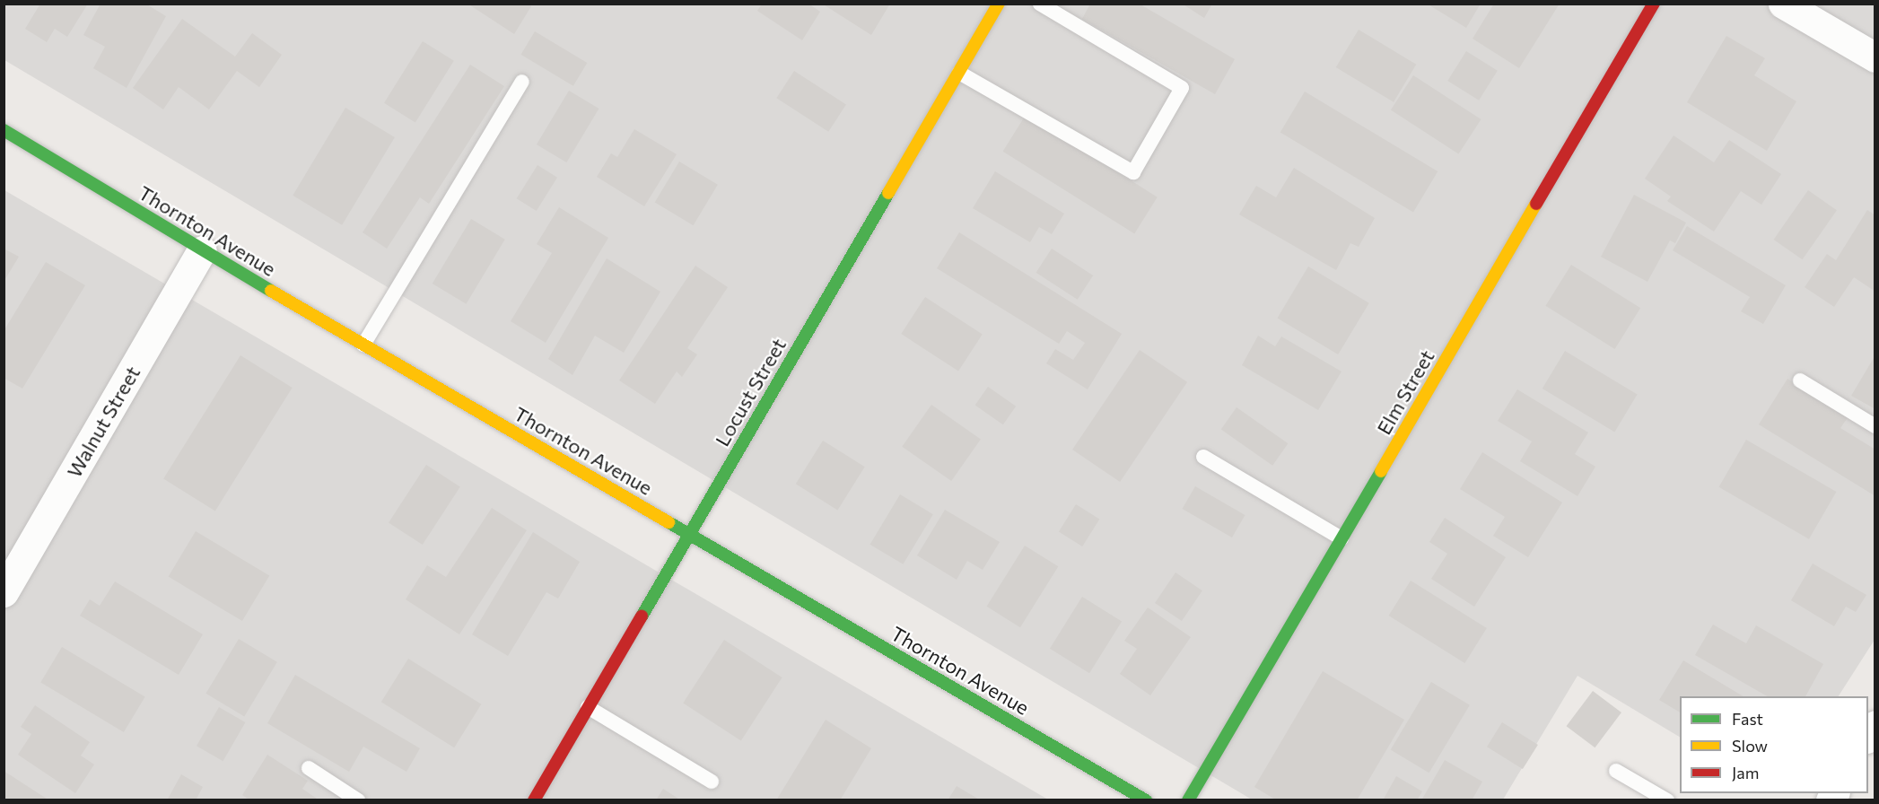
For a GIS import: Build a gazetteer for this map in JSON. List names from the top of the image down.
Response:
{
  "streets": {
    "street": [
      "Thornton Avenue",
      "Locust Street",
      "Elm Street",
      "Walnut Street"
    ]
  },
  "crossings": [
    ["Thornton Avenue", "Locust Street"],
    ["Thornton Avenue", "Walnut Street"]
  ],
  "legend": ["Fast", "Slow", "Jam"]
}
